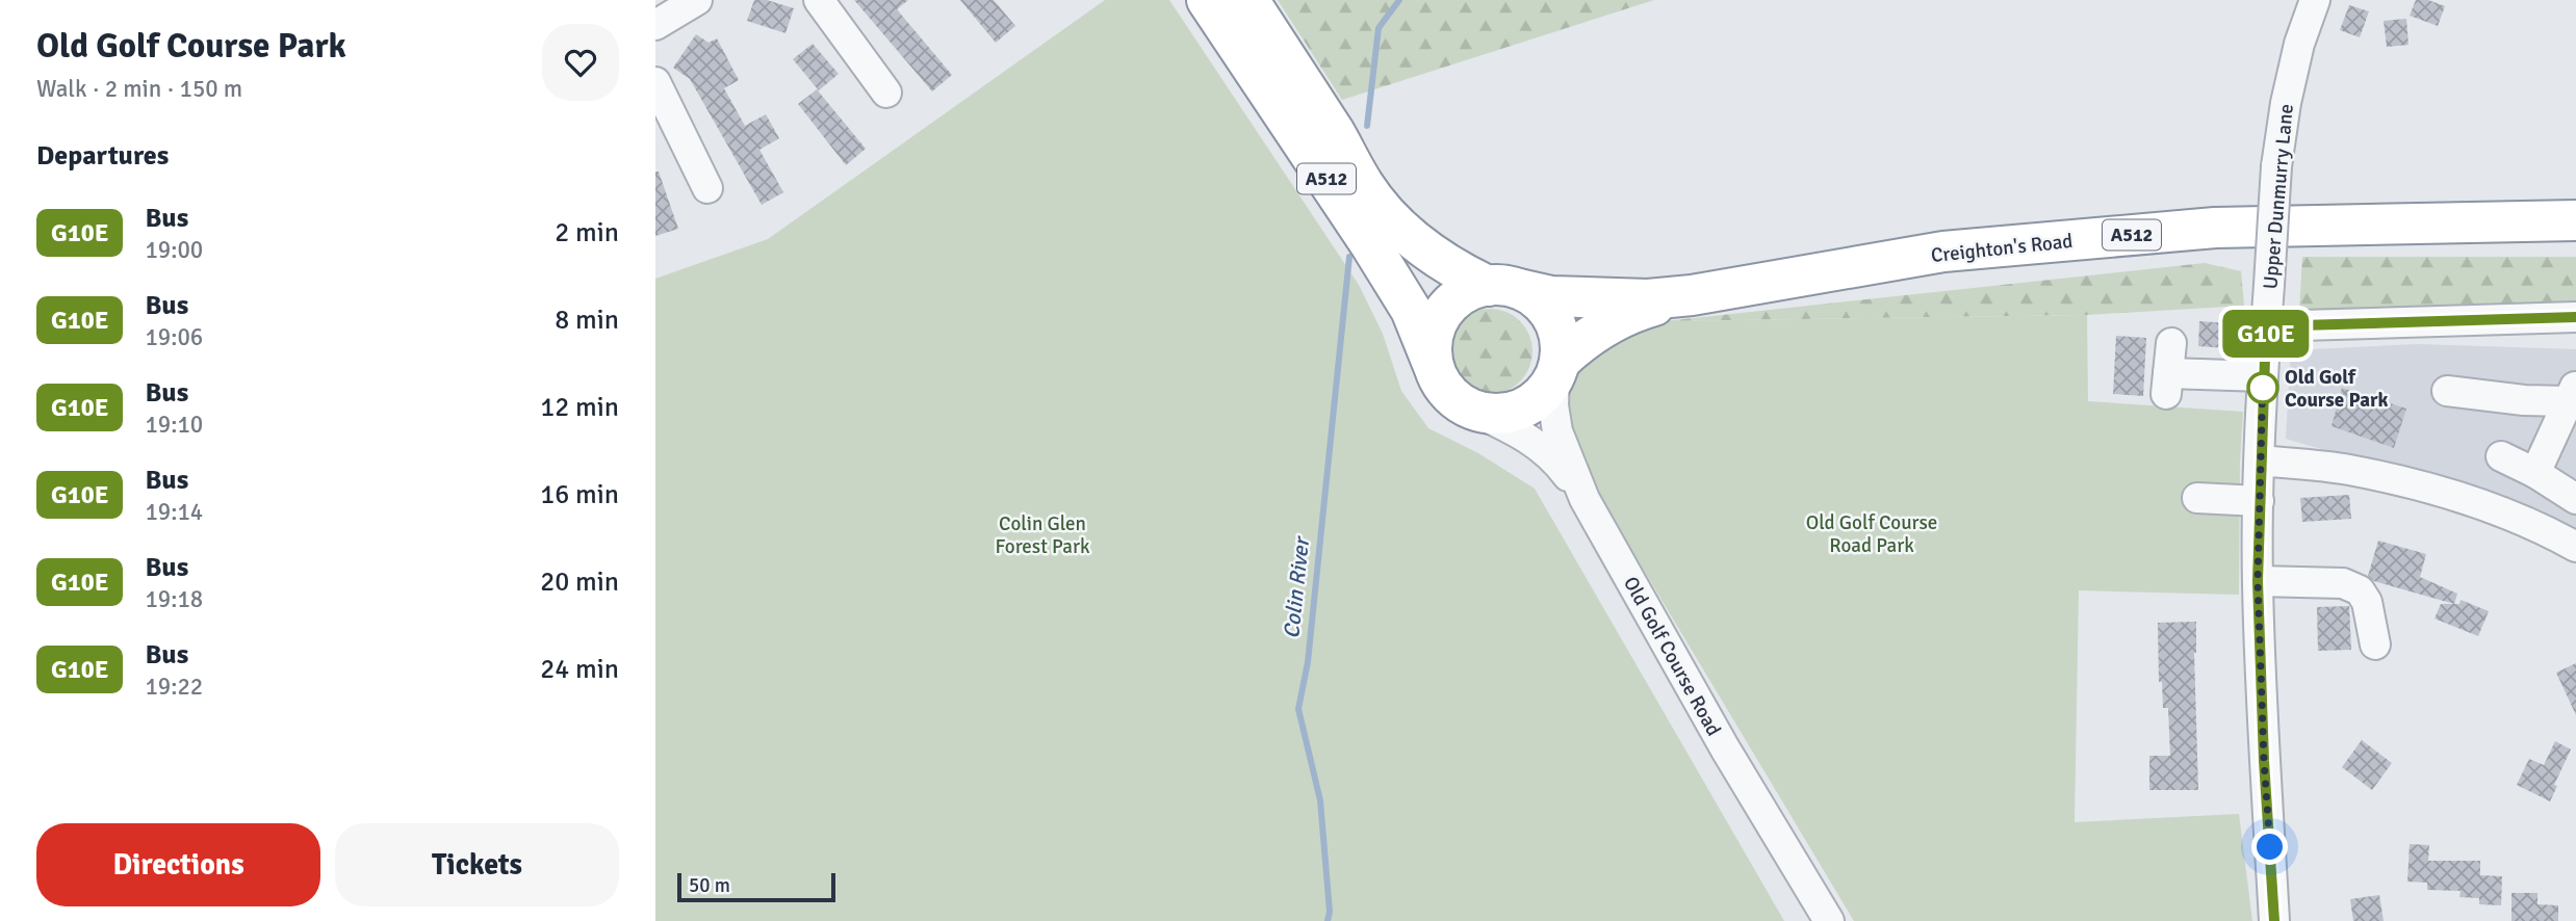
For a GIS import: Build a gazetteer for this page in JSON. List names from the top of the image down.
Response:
{
  "streets": {
    "highway": ["A512", "Creighton's Road"],
    "street": ["Upper Dunmurry Lane", "Old Golf Course Road"]
  },
  "crossings": [
    ["A512", "Creighton's Road"],
    ["A512", "Old Golf Course Road"],
    ["Creighton's Road", "Old Golf Course Road"]
  ],
  "water": ["Colin River"],
  "parks": ["Old Golf Course Road Park", "Colin Glen Forest Park"],
  "places": ["Old Golf Course Park"],
  "lines": ["bus line G10E"],
  "scale_bar": "50 m",
  "page": {
    "heading": [
      ["Old Golf Course Park", "Walk · 2 min · 150 m"],
      "Departures"
    ],
    "on_map": "G10E",
    "list": [
      {
        "mark": "G10E",
        "name": "Bus",
        "note": "19:00",
        "value": "2 min"
      },
      {
        "mark": "G10E",
        "name": "Bus",
        "note": "19:06",
        "value": "8 min"
      },
      {
        "mark": "G10E",
        "name": "Bus",
        "note": "19:10",
        "value": "12 min"
      },
      {
        "mark": "G10E",
        "name": "Bus",
        "note": "19:14",
        "value": "16 min"
      },
      {
        "mark": "G10E",
        "name": "Bus",
        "note": "19:18",
        "value": "20 min"
      },
      {
        "mark": "G10E",
        "name": "Bus",
        "note": "19:22",
        "value": "24 min"
      }
    ],
    "buttons": ["Directions", "Tickets"],
    "scale": "50 m"
  }
}
